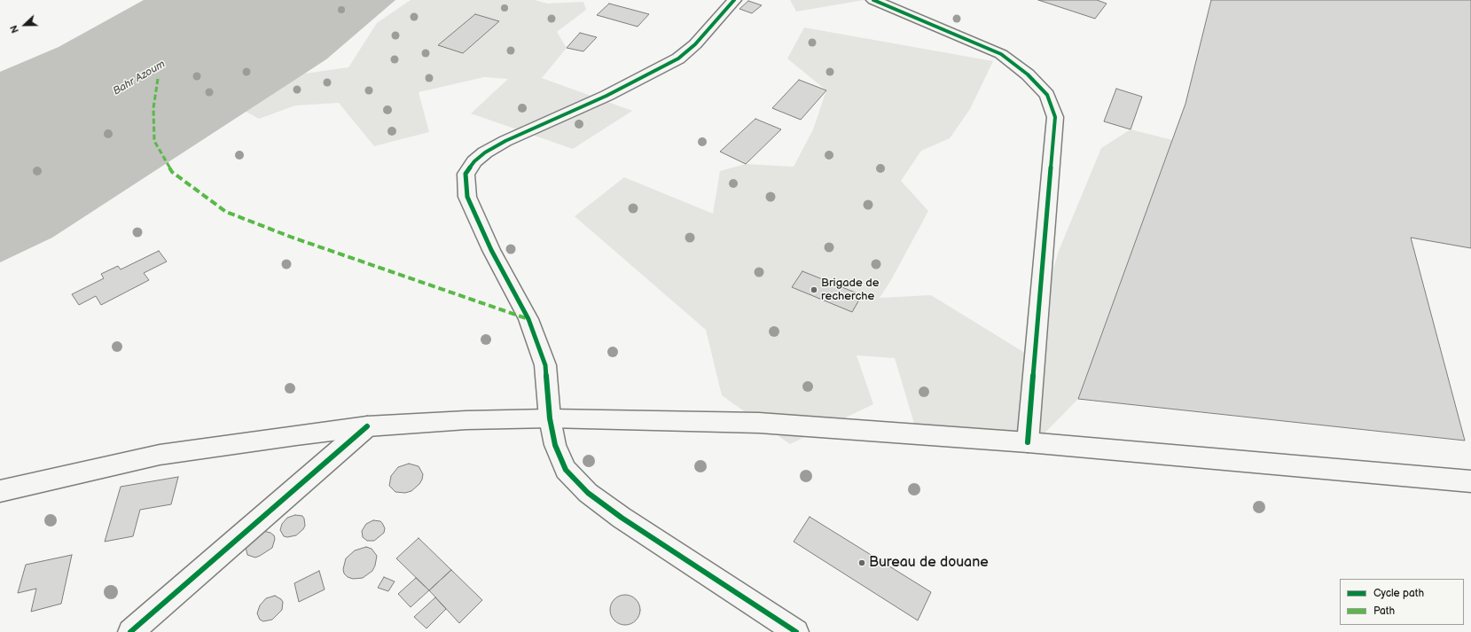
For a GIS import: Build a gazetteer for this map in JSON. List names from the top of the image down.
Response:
{
  "water": ["Bahr Azoum"],
  "places": ["Brigade de recherche", "Bureau de douane"],
  "legend": ["Cycle path", "Path"],
  "north": "left"
}
